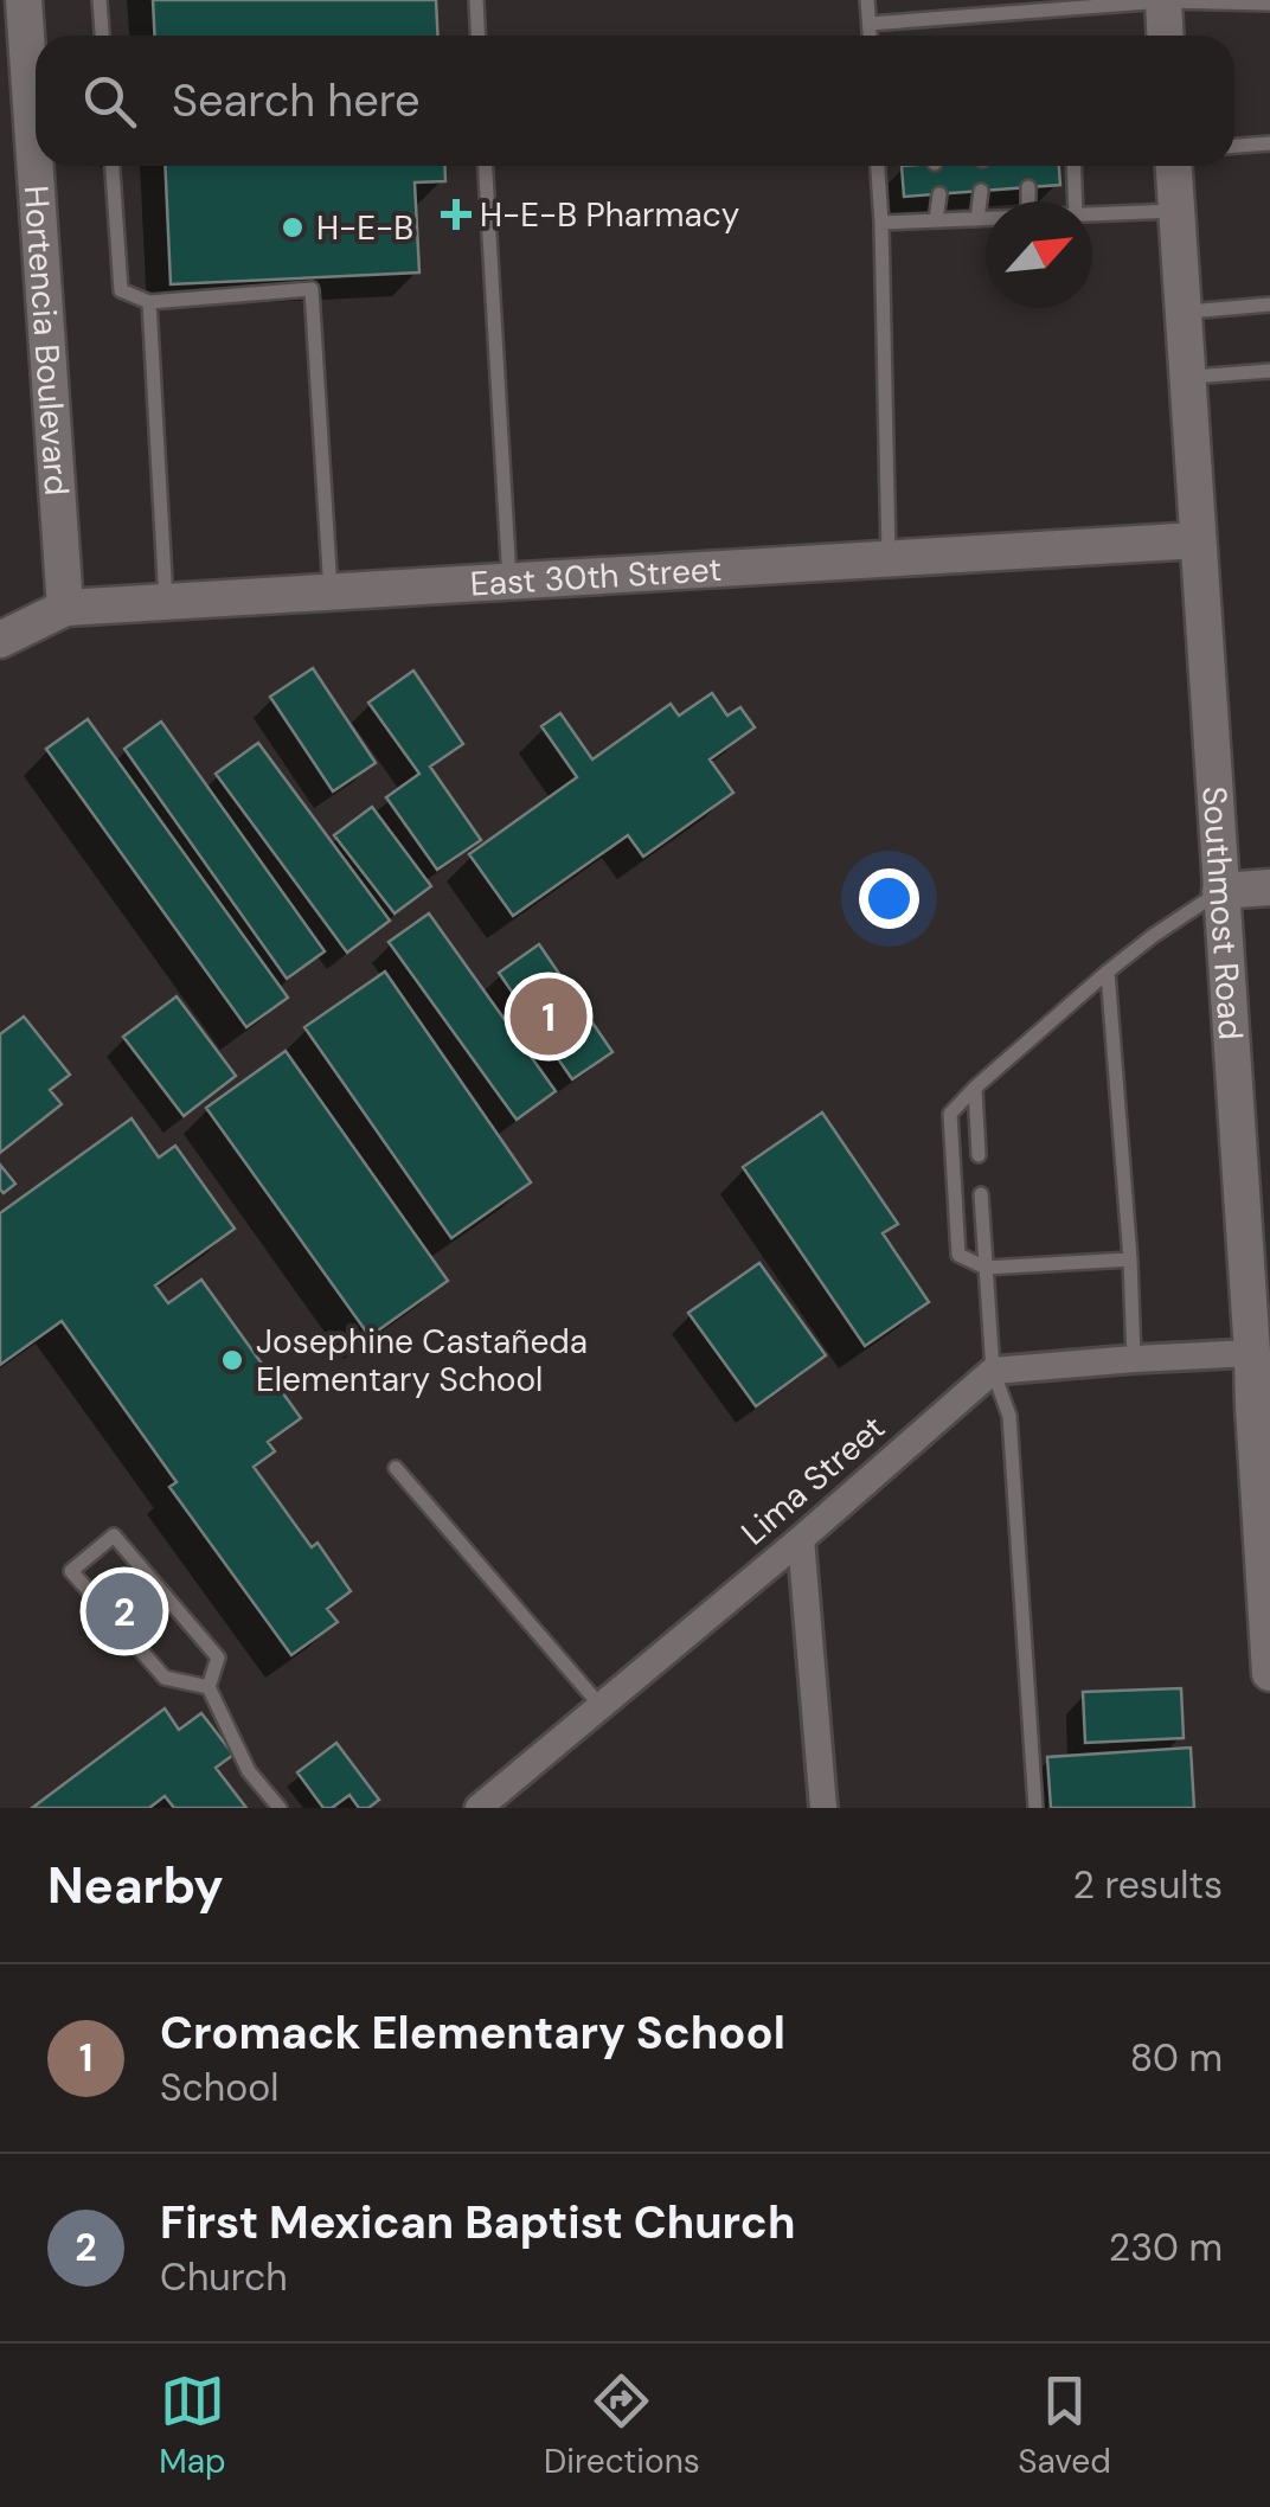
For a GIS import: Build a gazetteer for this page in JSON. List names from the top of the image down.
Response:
{
  "streets": {
    "street": [
      "Hortencia Boulevard",
      "East 30th Street",
      "Southmost Road",
      "Lima Street"
    ]
  },
  "crossings": [
    ["Hortencia Boulevard", "East 30th Street"],
    ["East 30th Street", "Southmost Road"]
  ],
  "places": {
    "health": ["H-E-B Pharmacy"],
    "other": ["H-E-B", "Josephine Castañeda Elementary School"]
  },
  "north": "top right",
  "page": {
    "search": "Search here",
    "pins": ["1", "2"],
    "heading": ["Nearby", "2 results"],
    "list": [
      {
        "mark": "1",
        "name": "Cromack Elementary School",
        "note": "School",
        "value": "80 m"
      },
      {
        "mark": "2",
        "name": "First Mexican Baptist Church",
        "note": "Church",
        "value": "230 m"
      }
    ],
    "nav": ["Map", "Directions", "Saved"]
  }
}
